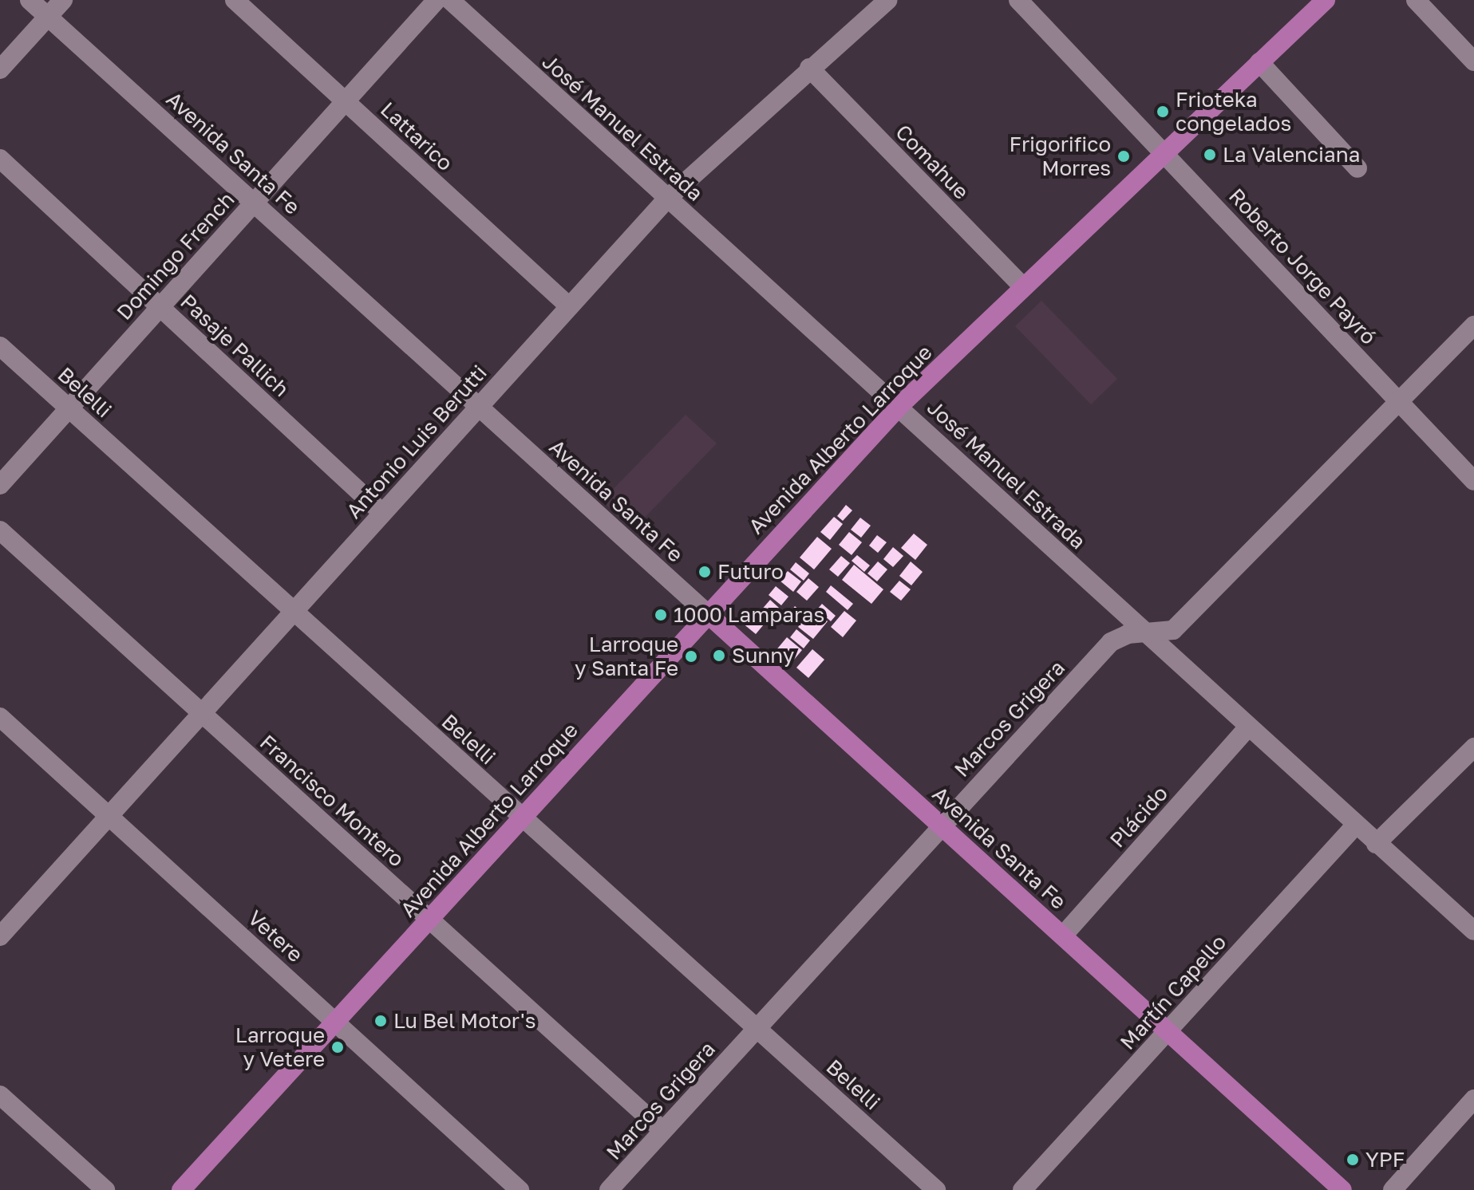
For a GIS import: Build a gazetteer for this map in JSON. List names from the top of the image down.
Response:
{
  "streets": {
    "main road": ["Avenida Santa Fe", "Avenida Alberto Larroque"],
    "street": [
      "José Manuel Estrada",
      "Lattarico",
      "Comahue",
      "Domingo French",
      "Roberto Jorge Payró",
      "Pasaje Pallich",
      "Belelli",
      "Antonio Luis Berutti",
      "Marcos Grigera",
      "Francisco Montero",
      "Plácido",
      "Vetere",
      "Martín Capello"
    ]
  },
  "crossings": [
    ["José Manuel Estrada", "Avenida Alberto Larroque"],
    ["José Manuel Estrada", "Antonio Luis Berutti"],
    ["José Manuel Estrada", "Marcos Grigera"],
    ["José Manuel Estrada", "Plácido"],
    ["José Manuel Estrada", "Martín Capello"],
    ["Lattarico", "Domingo French"],
    ["Lattarico", "Antonio Luis Berutti"],
    ["Avenida Santa Fe", "Domingo French"],
    ["Avenida Santa Fe", "Avenida Alberto Larroque"],
    ["Avenida Santa Fe", "Antonio Luis Berutti"],
    ["Avenida Santa Fe", "Marcos Grigera"],
    ["Avenida Santa Fe", "Plácido"],
    ["Avenida Santa Fe", "Martín Capello"],
    ["Comahue", "Avenida Alberto Larroque"],
    ["Comahue", "Antonio Luis Berutti"],
    ["Domingo French", "Pasaje Pallich"],
    ["Domingo French", "Belelli"],
    ["Roberto Jorge Payró", "Avenida Alberto Larroque"],
    ["Roberto Jorge Payró", "Marcos Grigera"],
    ["Pasaje Pallich", "Antonio Luis Berutti"],
    ["Belelli", "Avenida Alberto Larroque"],
    ["Belelli", "Antonio Luis Berutti"],
    ["Belelli", "Marcos Grigera"],
    ["Avenida Alberto Larroque", "Francisco Montero"],
    ["Avenida Alberto Larroque", "Vetere"],
    ["Antonio Luis Berutti", "Francisco Montero"],
    ["Antonio Luis Berutti", "Vetere"],
    ["Marcos Grigera", "Francisco Montero"]
  ],
  "places": [
    "Frioteka congelados",
    "La Valenciana",
    "Frigorifico Morres",
    "Futuro",
    "1000 Lamparas",
    "Sunny",
    "Larroque y Santa Fe",
    "Lu Bel Motor's",
    "Larroque y Vetere",
    "YPF"
  ]
}
